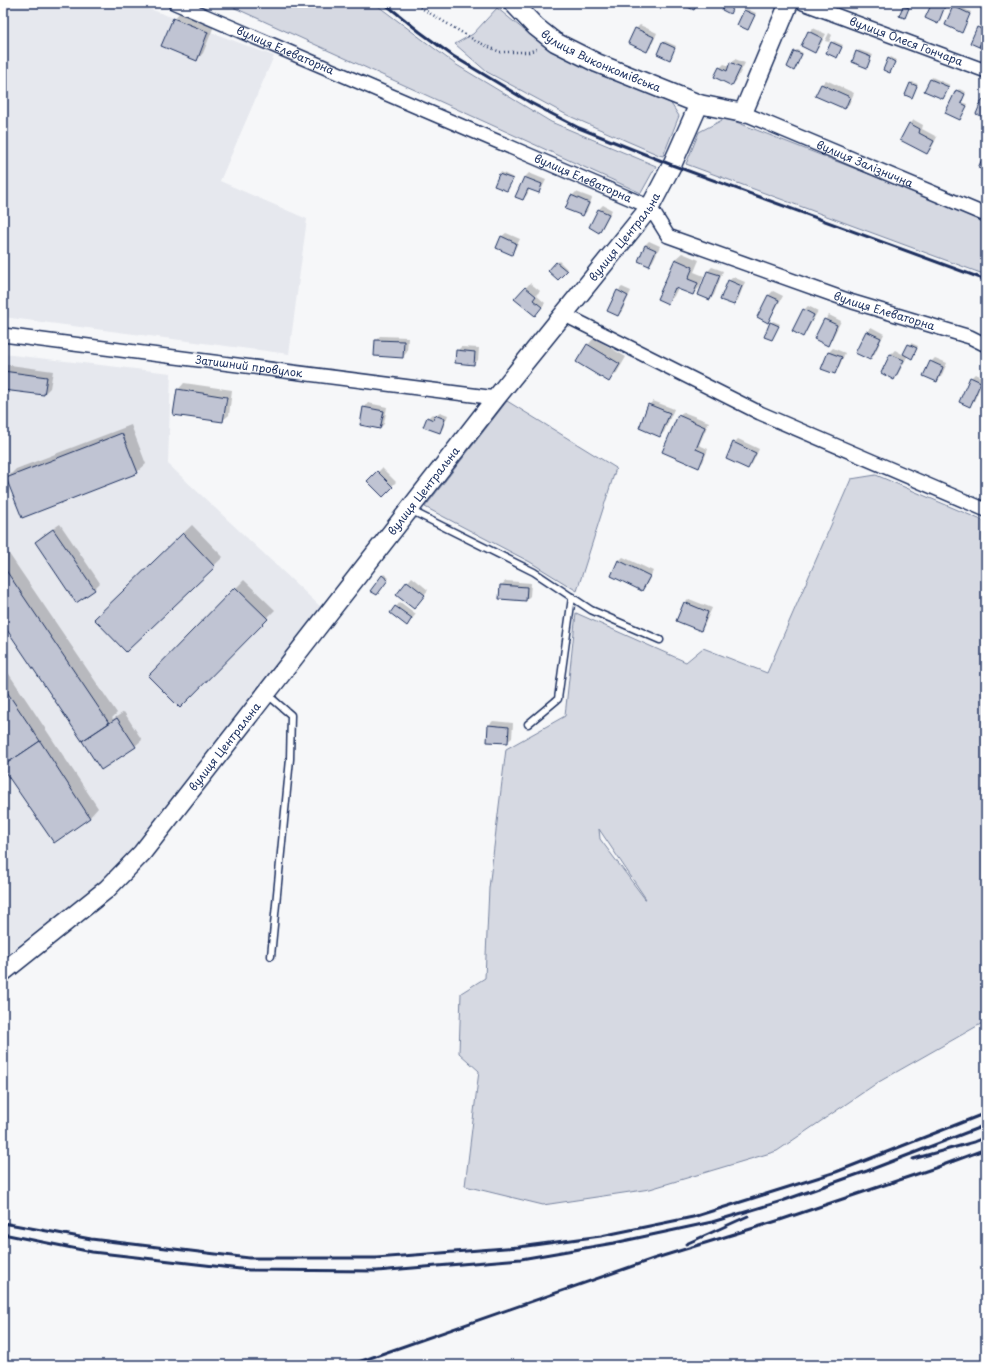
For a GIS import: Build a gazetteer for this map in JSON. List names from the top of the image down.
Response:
{
  "streets": {
    "main road": ["вулиця Виконкомівська", "вулиця Центральна"],
    "street": [
      "вулиця Олеся Гончара",
      "вулиця Елеваторна",
      "вулиця Залізнична",
      "Затишний провулок"
    ]
  },
  "crossings": [
    ["вулиця Елеваторна", "вулиця Центральна"],
    ["вулиця Виконкомівська", "вулиця Центральна"],
    ["вулиця Центральна", "Затишний провулок"]
  ]
}
